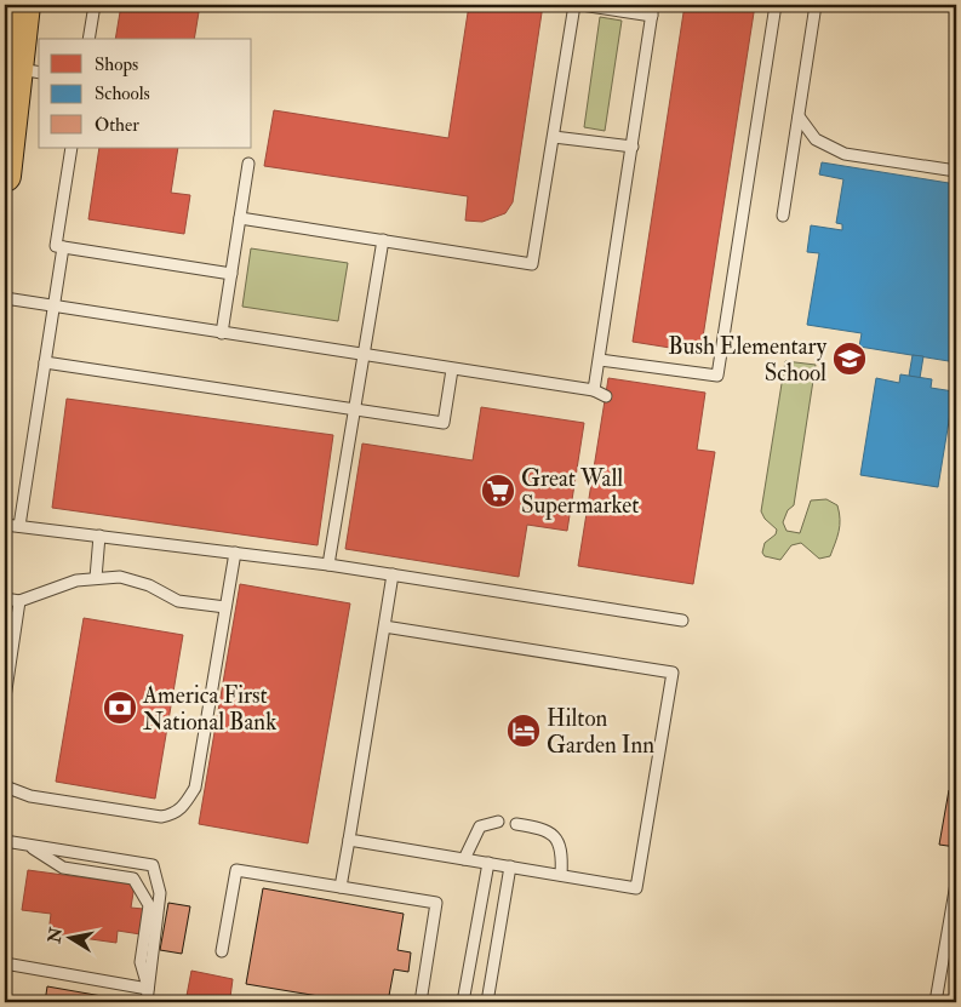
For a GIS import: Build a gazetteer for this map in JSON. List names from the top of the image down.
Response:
{
  "places": {
    "school or university": ["Bush Elementary School"],
    "supermarket": ["Great Wall Supermarket"],
    "bank": ["America First National Bank"],
    "hotel": ["Hilton Garden Inn"]
  },
  "legend": ["Shops", "Schools", "Other"],
  "north": "left"
}
